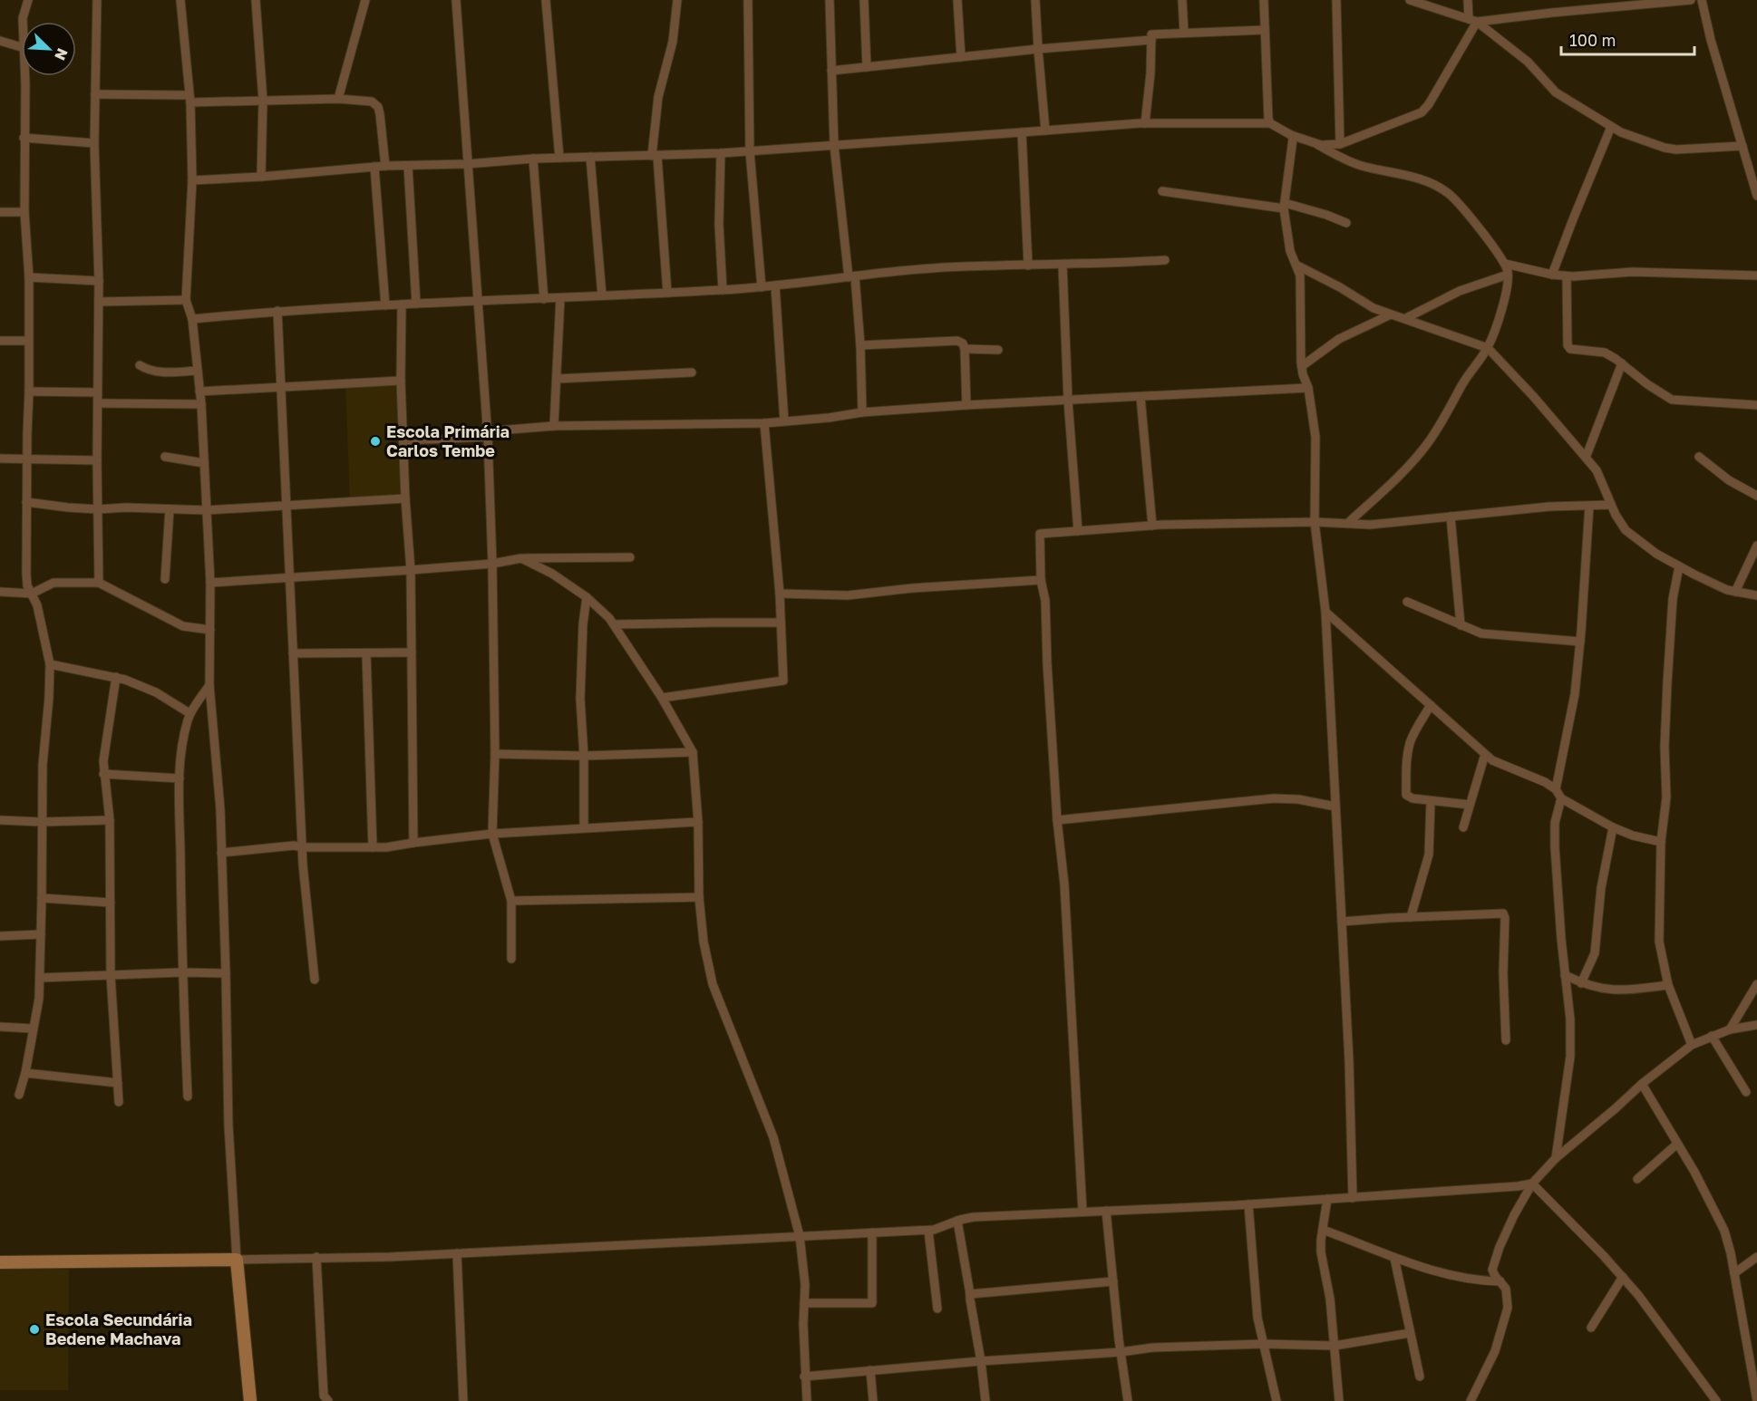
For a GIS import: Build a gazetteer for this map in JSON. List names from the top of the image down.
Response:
{
  "places": ["Escola Primária Carlos Tembe", "Escola Secundária Bedene Machava"],
  "scale_bar": "100 m",
  "north": "bottom right"
}
